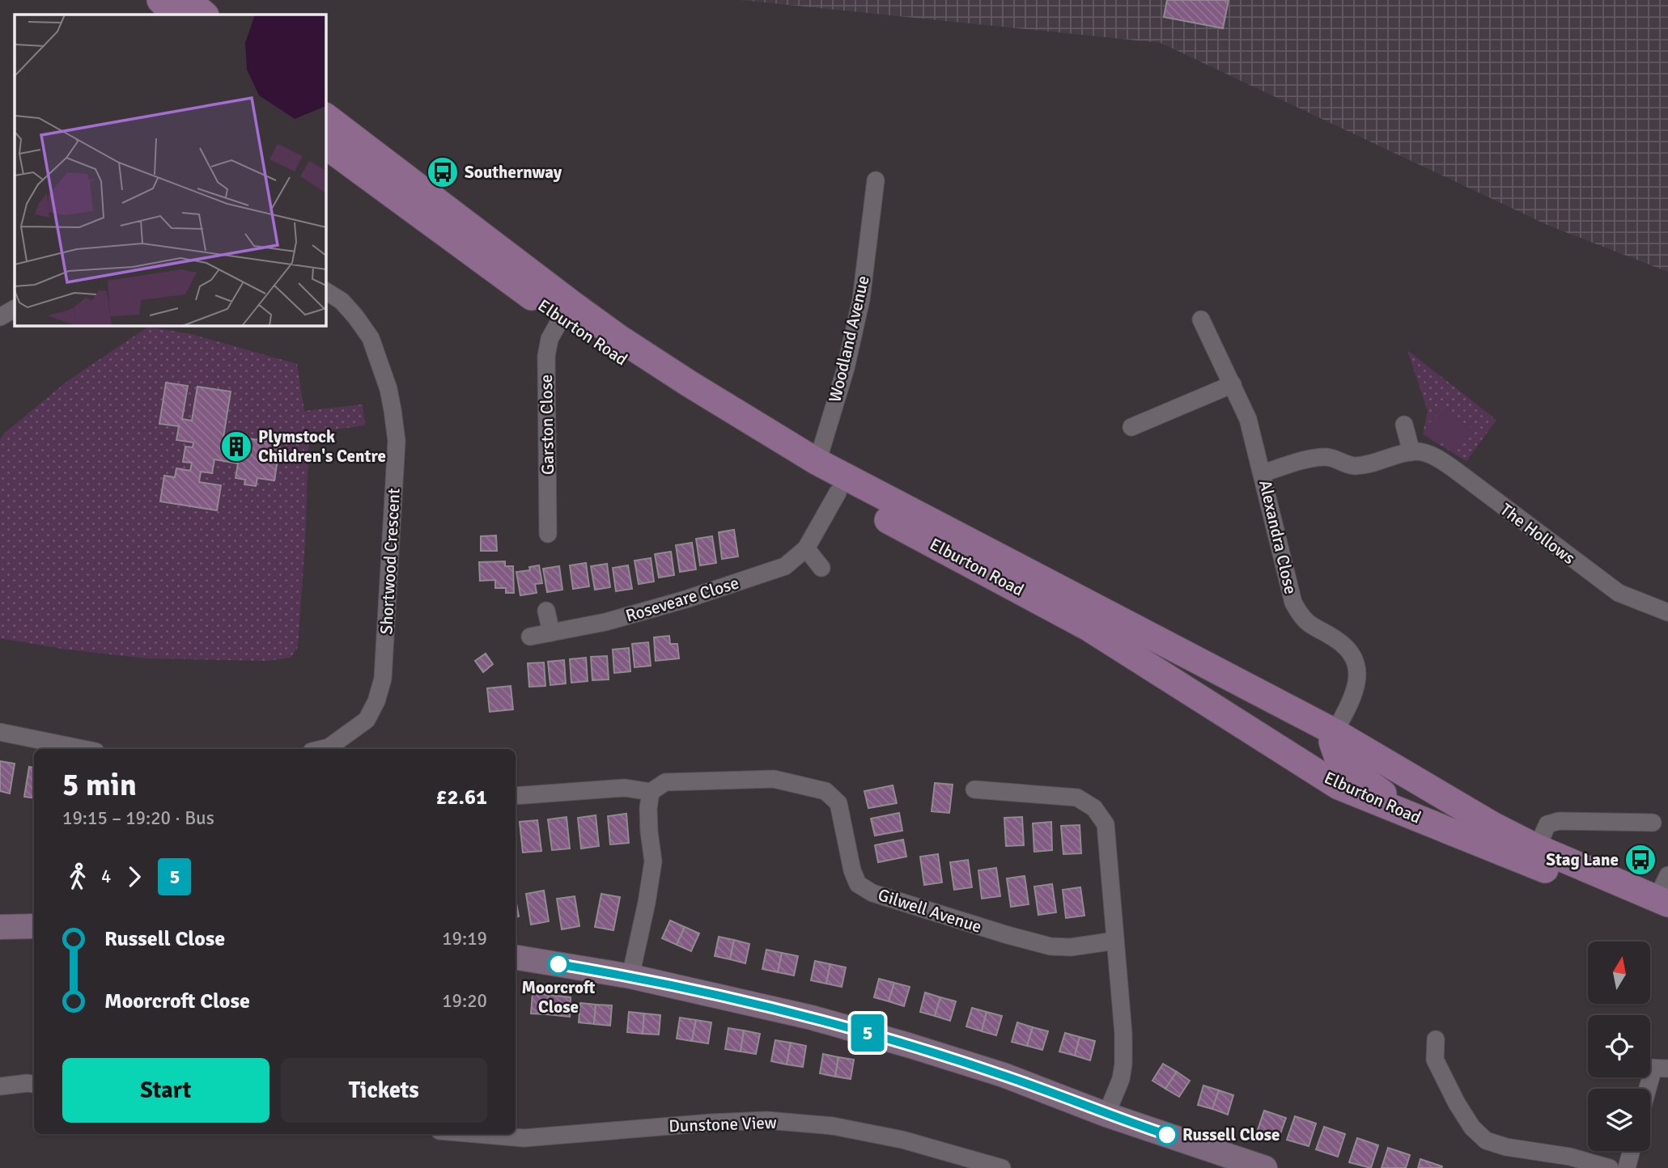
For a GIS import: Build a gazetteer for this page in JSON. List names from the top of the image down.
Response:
{
  "streets": {
    "main road": ["Elburton Road"],
    "street": [
      "Woodland Avenue",
      "Garston Close",
      "The Hollows",
      "Alexandra Close",
      "Shortwood Crescent",
      "Roseveare Close",
      "Gilwell Avenue",
      "Dunstone View"
    ]
  },
  "crossings": [
    ["Elburton Road", "Woodland Avenue"],
    ["Elburton Road", "Garston Close"],
    ["Elburton Road", "Alexandra Close"],
    ["Elburton Road", "Roseveare Close"]
  ],
  "places": {
    "bus stop": ["Southernway", "Stag Lane"],
    "building": ["Plymstock Children's Centre"],
    "other": ["Moorcroft Close", "Russell Close"]
  },
  "lines": ["bus line 5"],
  "north": "top",
  "page": {
    "on_map": "5",
    "heading": ["5 min", "19:15 – 19:20 · Bus", "£2.61"],
    "legs": ["4", "5"],
    "list": [
      {
        "name": "Russell Close",
        "value": "19:19"
      },
      {
        "name": "Moorcroft Close",
        "value": "19:20"
      }
    ],
    "buttons": ["Start", "Tickets"]
  }
}
